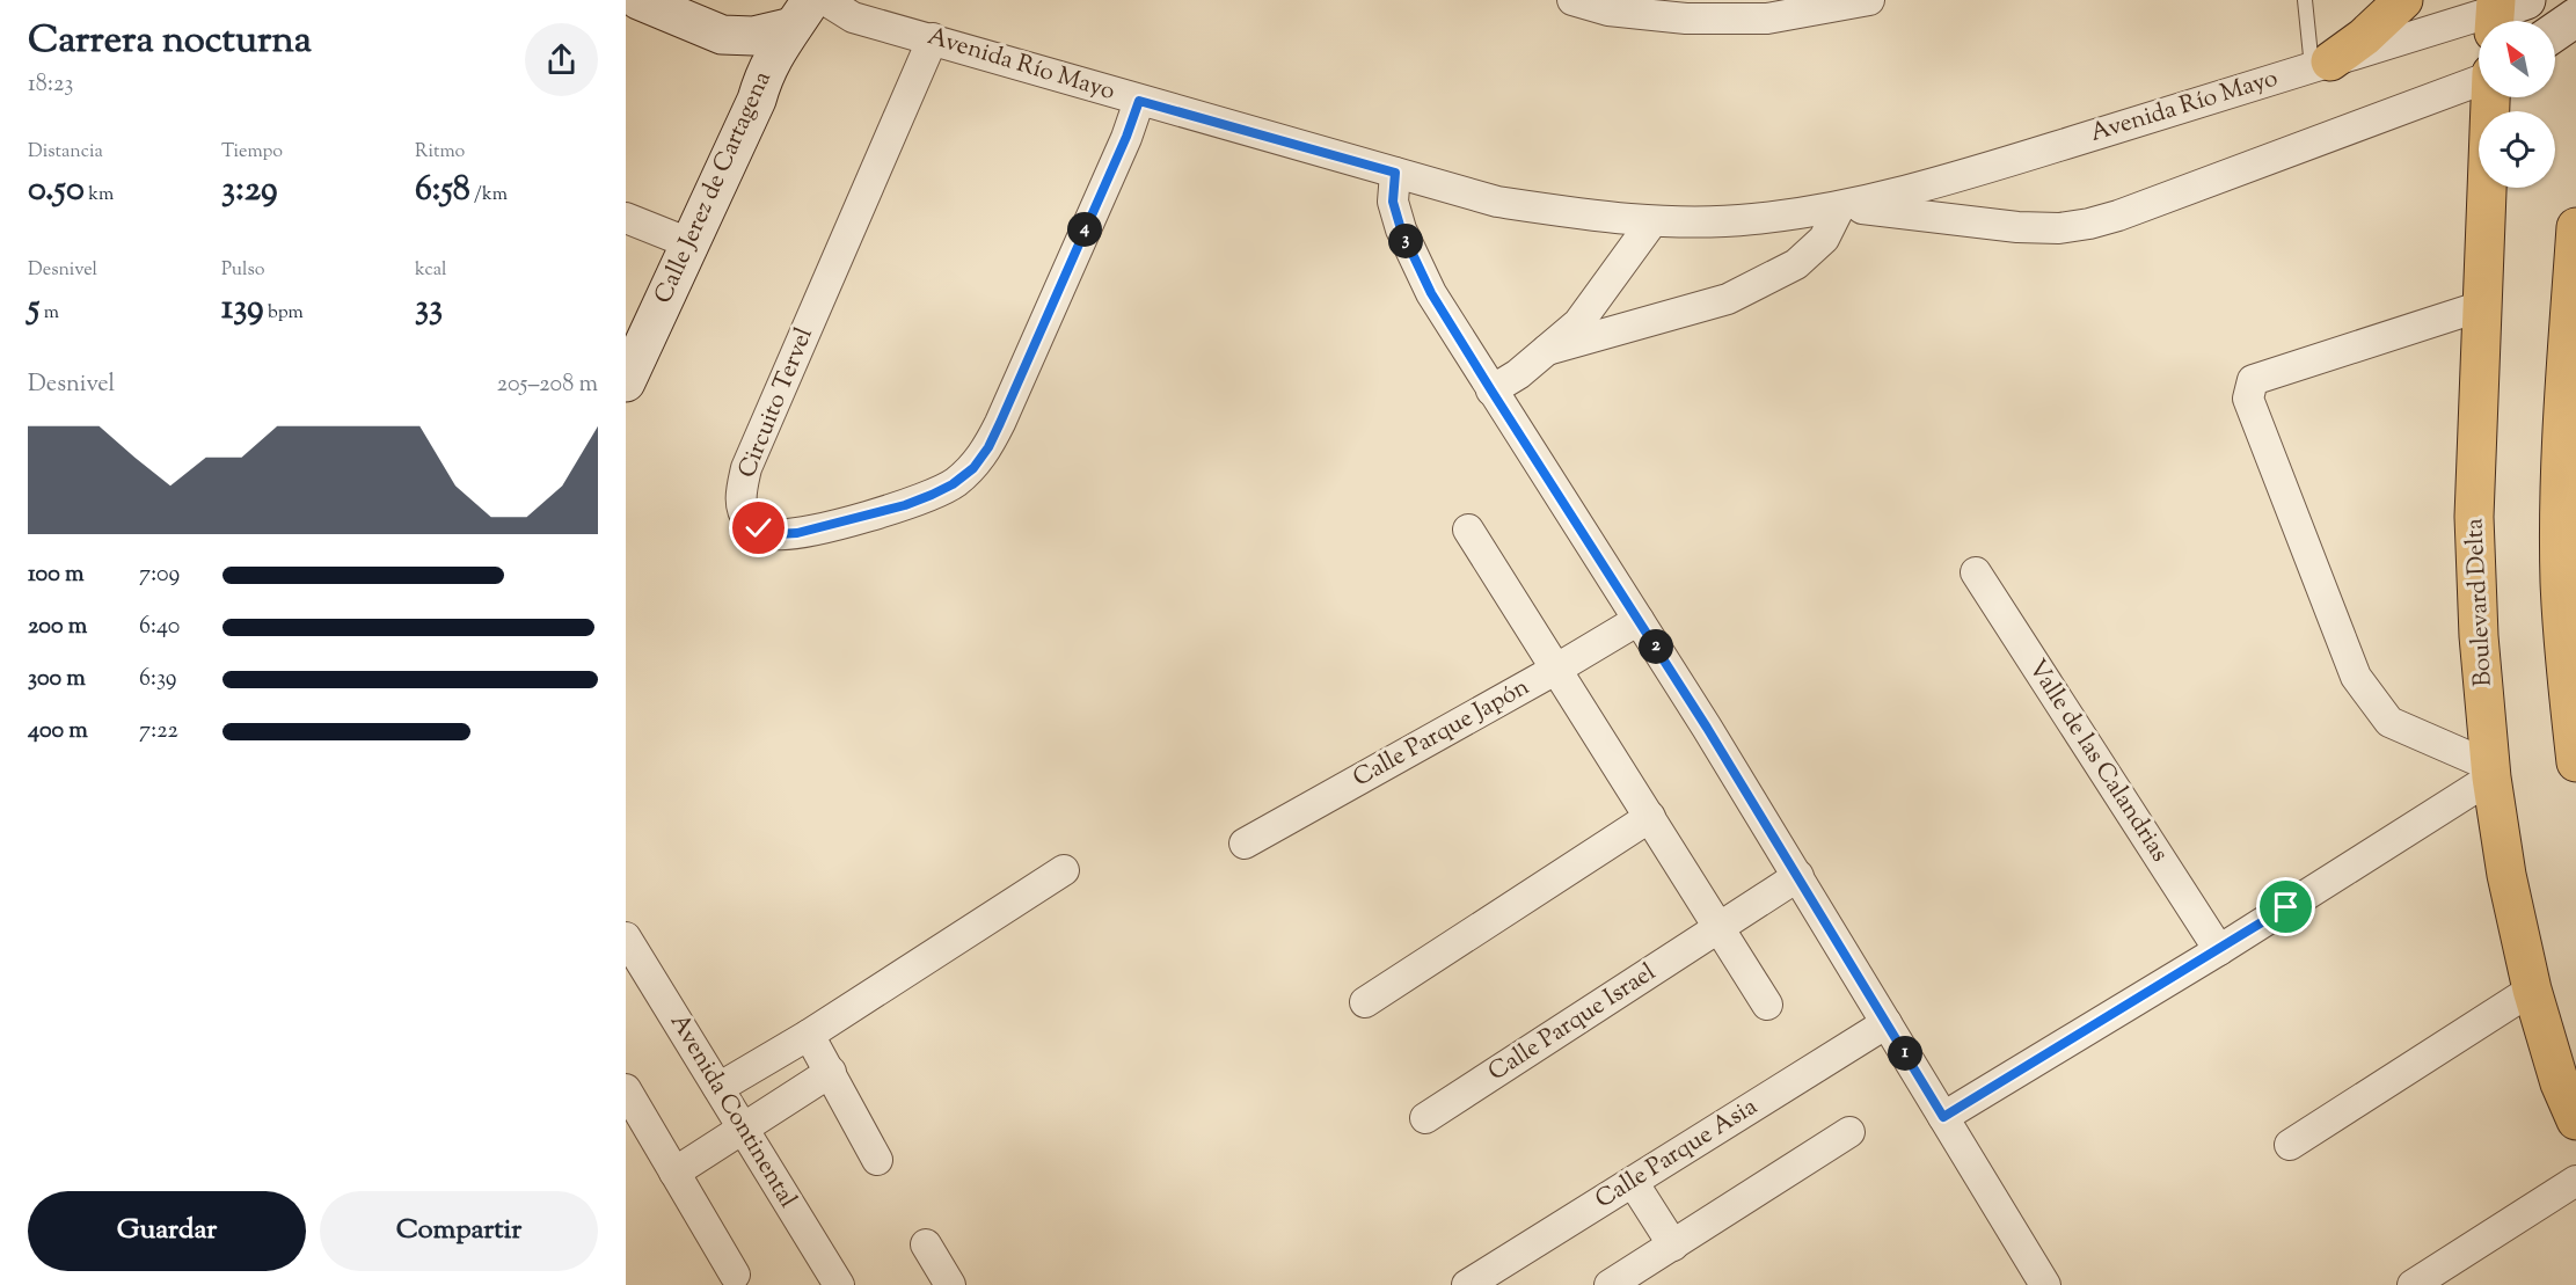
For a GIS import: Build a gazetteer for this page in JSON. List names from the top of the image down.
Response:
{
  "streets": {
    "main road": ["Boulevard Delta"],
    "street": [
      "Avenida Río Mayo",
      "Calle Jerez de Cartagena",
      "Circuito Tervel",
      "Calle Parque Japón",
      "Valle de las Calandrias",
      "Calle Parque Israel",
      "Avenida Continental",
      "Calle Parque Asia"
    ]
  },
  "crossings": [
    ["Avenida Río Mayo", "Calle Jerez de Cartagena"],
    ["Avenida Río Mayo", "Circuito Tervel"]
  ],
  "north": "top left",
  "page": {
    "heading": ["Carrera nocturna", "18:23"],
    "stats": [
      ["Distancia", "0.50 km"],
      ["Tiempo", "3:29"],
      ["Ritmo", "6:58 /km"],
      ["Desnivel", "5 m"],
      ["Pulso", "139 bpm"],
      ["kcal", "33"]
    ],
    "pins": [
      "4",
      "3",
      "2",
      "1"
    ],
    "chart": ["Desnivel", "205–208 m"],
    "list": [
      {
        "name": "100 m",
        "note": "7:09"
      },
      {
        "name": "200 m",
        "note": "6:40"
      },
      {
        "name": "300 m",
        "note": "6:39"
      },
      {
        "name": "400 m",
        "note": "7:22"
      }
    ],
    "buttons": ["Guardar", "Compartir"]
  }
}
